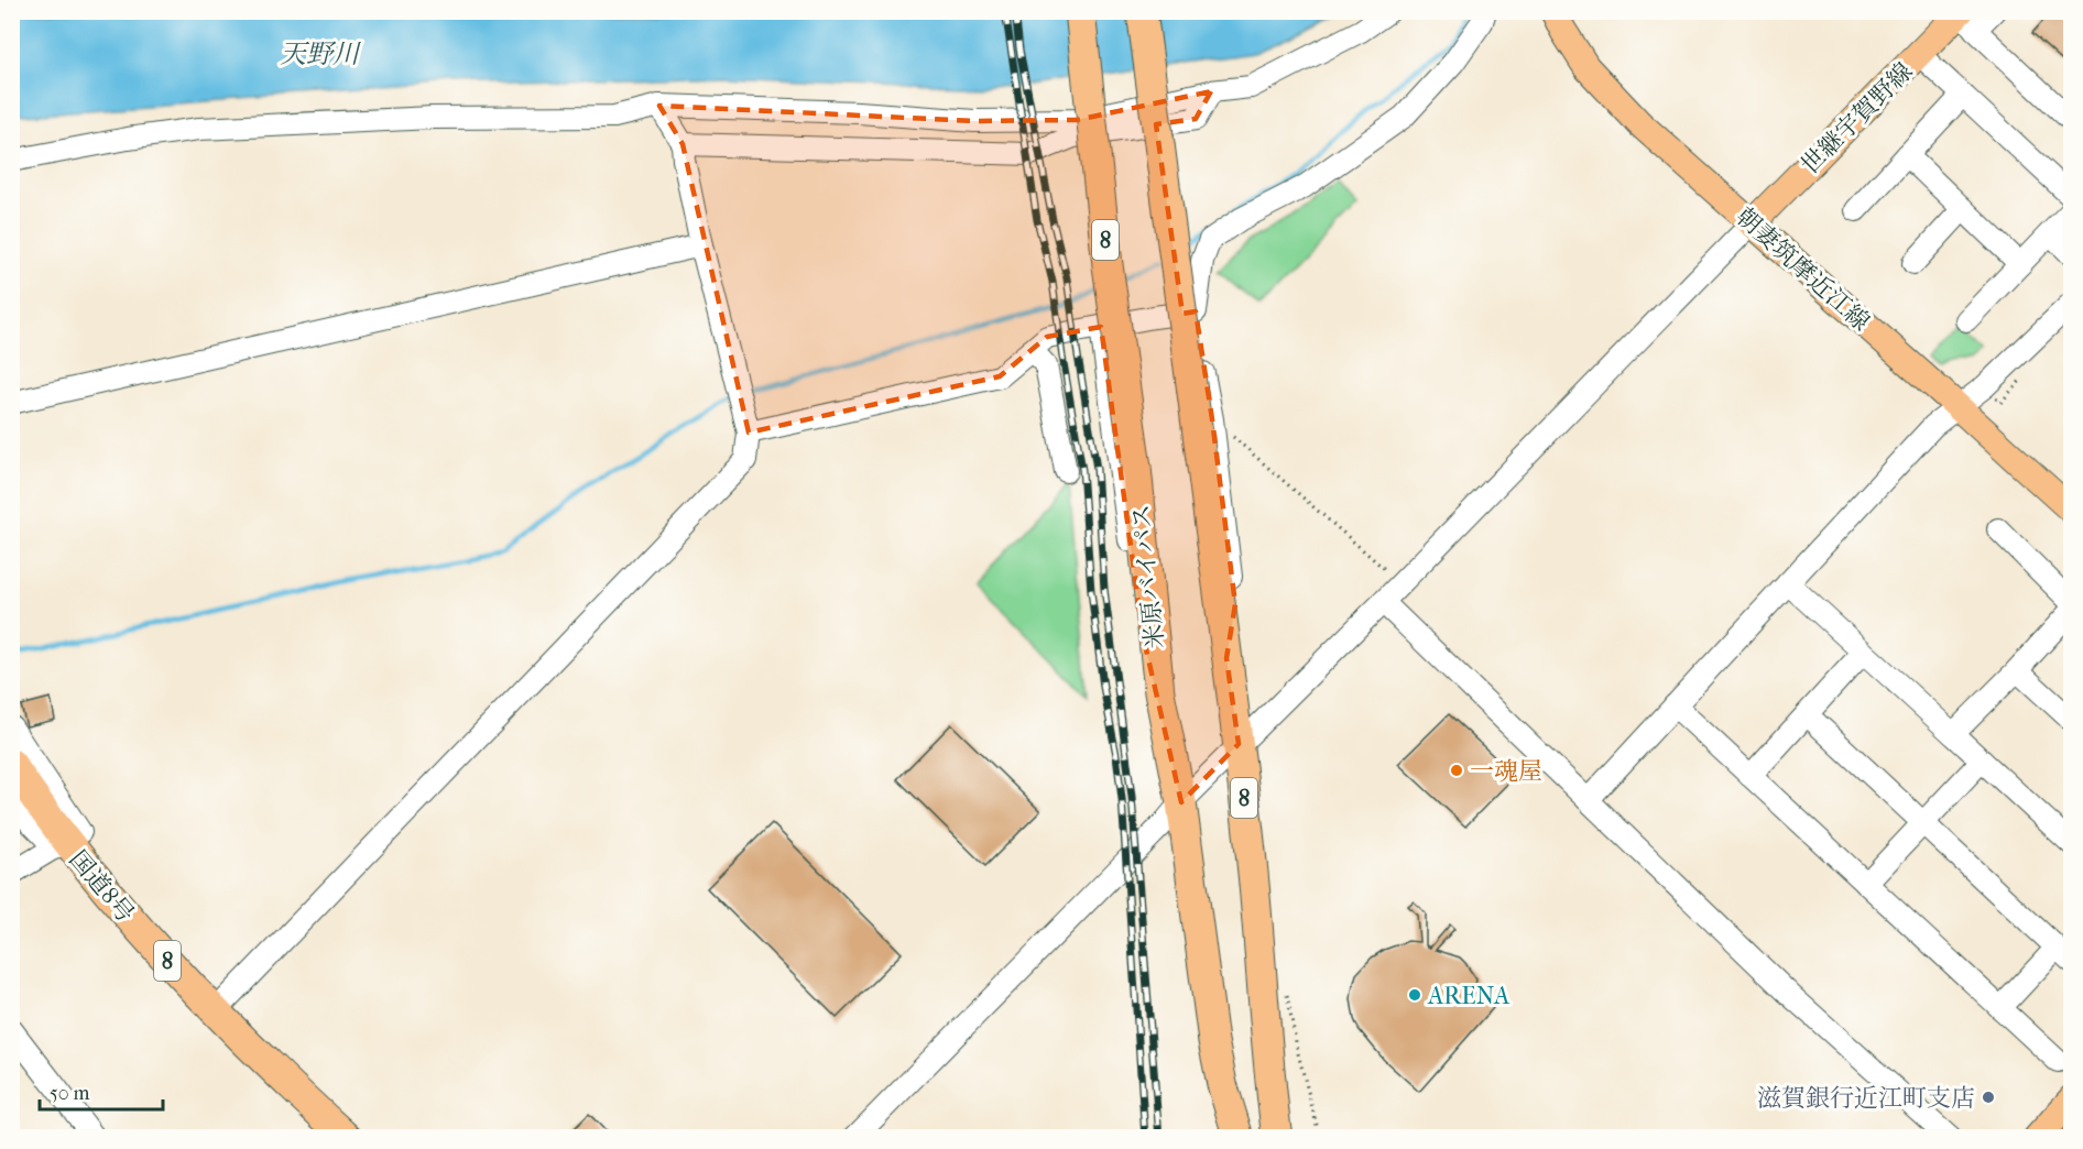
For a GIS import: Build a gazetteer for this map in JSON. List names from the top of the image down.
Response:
{
  "streets": {
    "highway": ["8", "米原バイパス", "国道8号"],
    "main road": ["世継宇賀野線", "朝妻筑摩近江線"]
  },
  "crossings": [
    ["世継宇賀野線", "朝妻筑摩近江線"]
  ],
  "water": ["天野川"],
  "places": ["一魂屋", "ARENA", "滋賀銀行近江町支店"],
  "scale_bar": "50 m"
}
